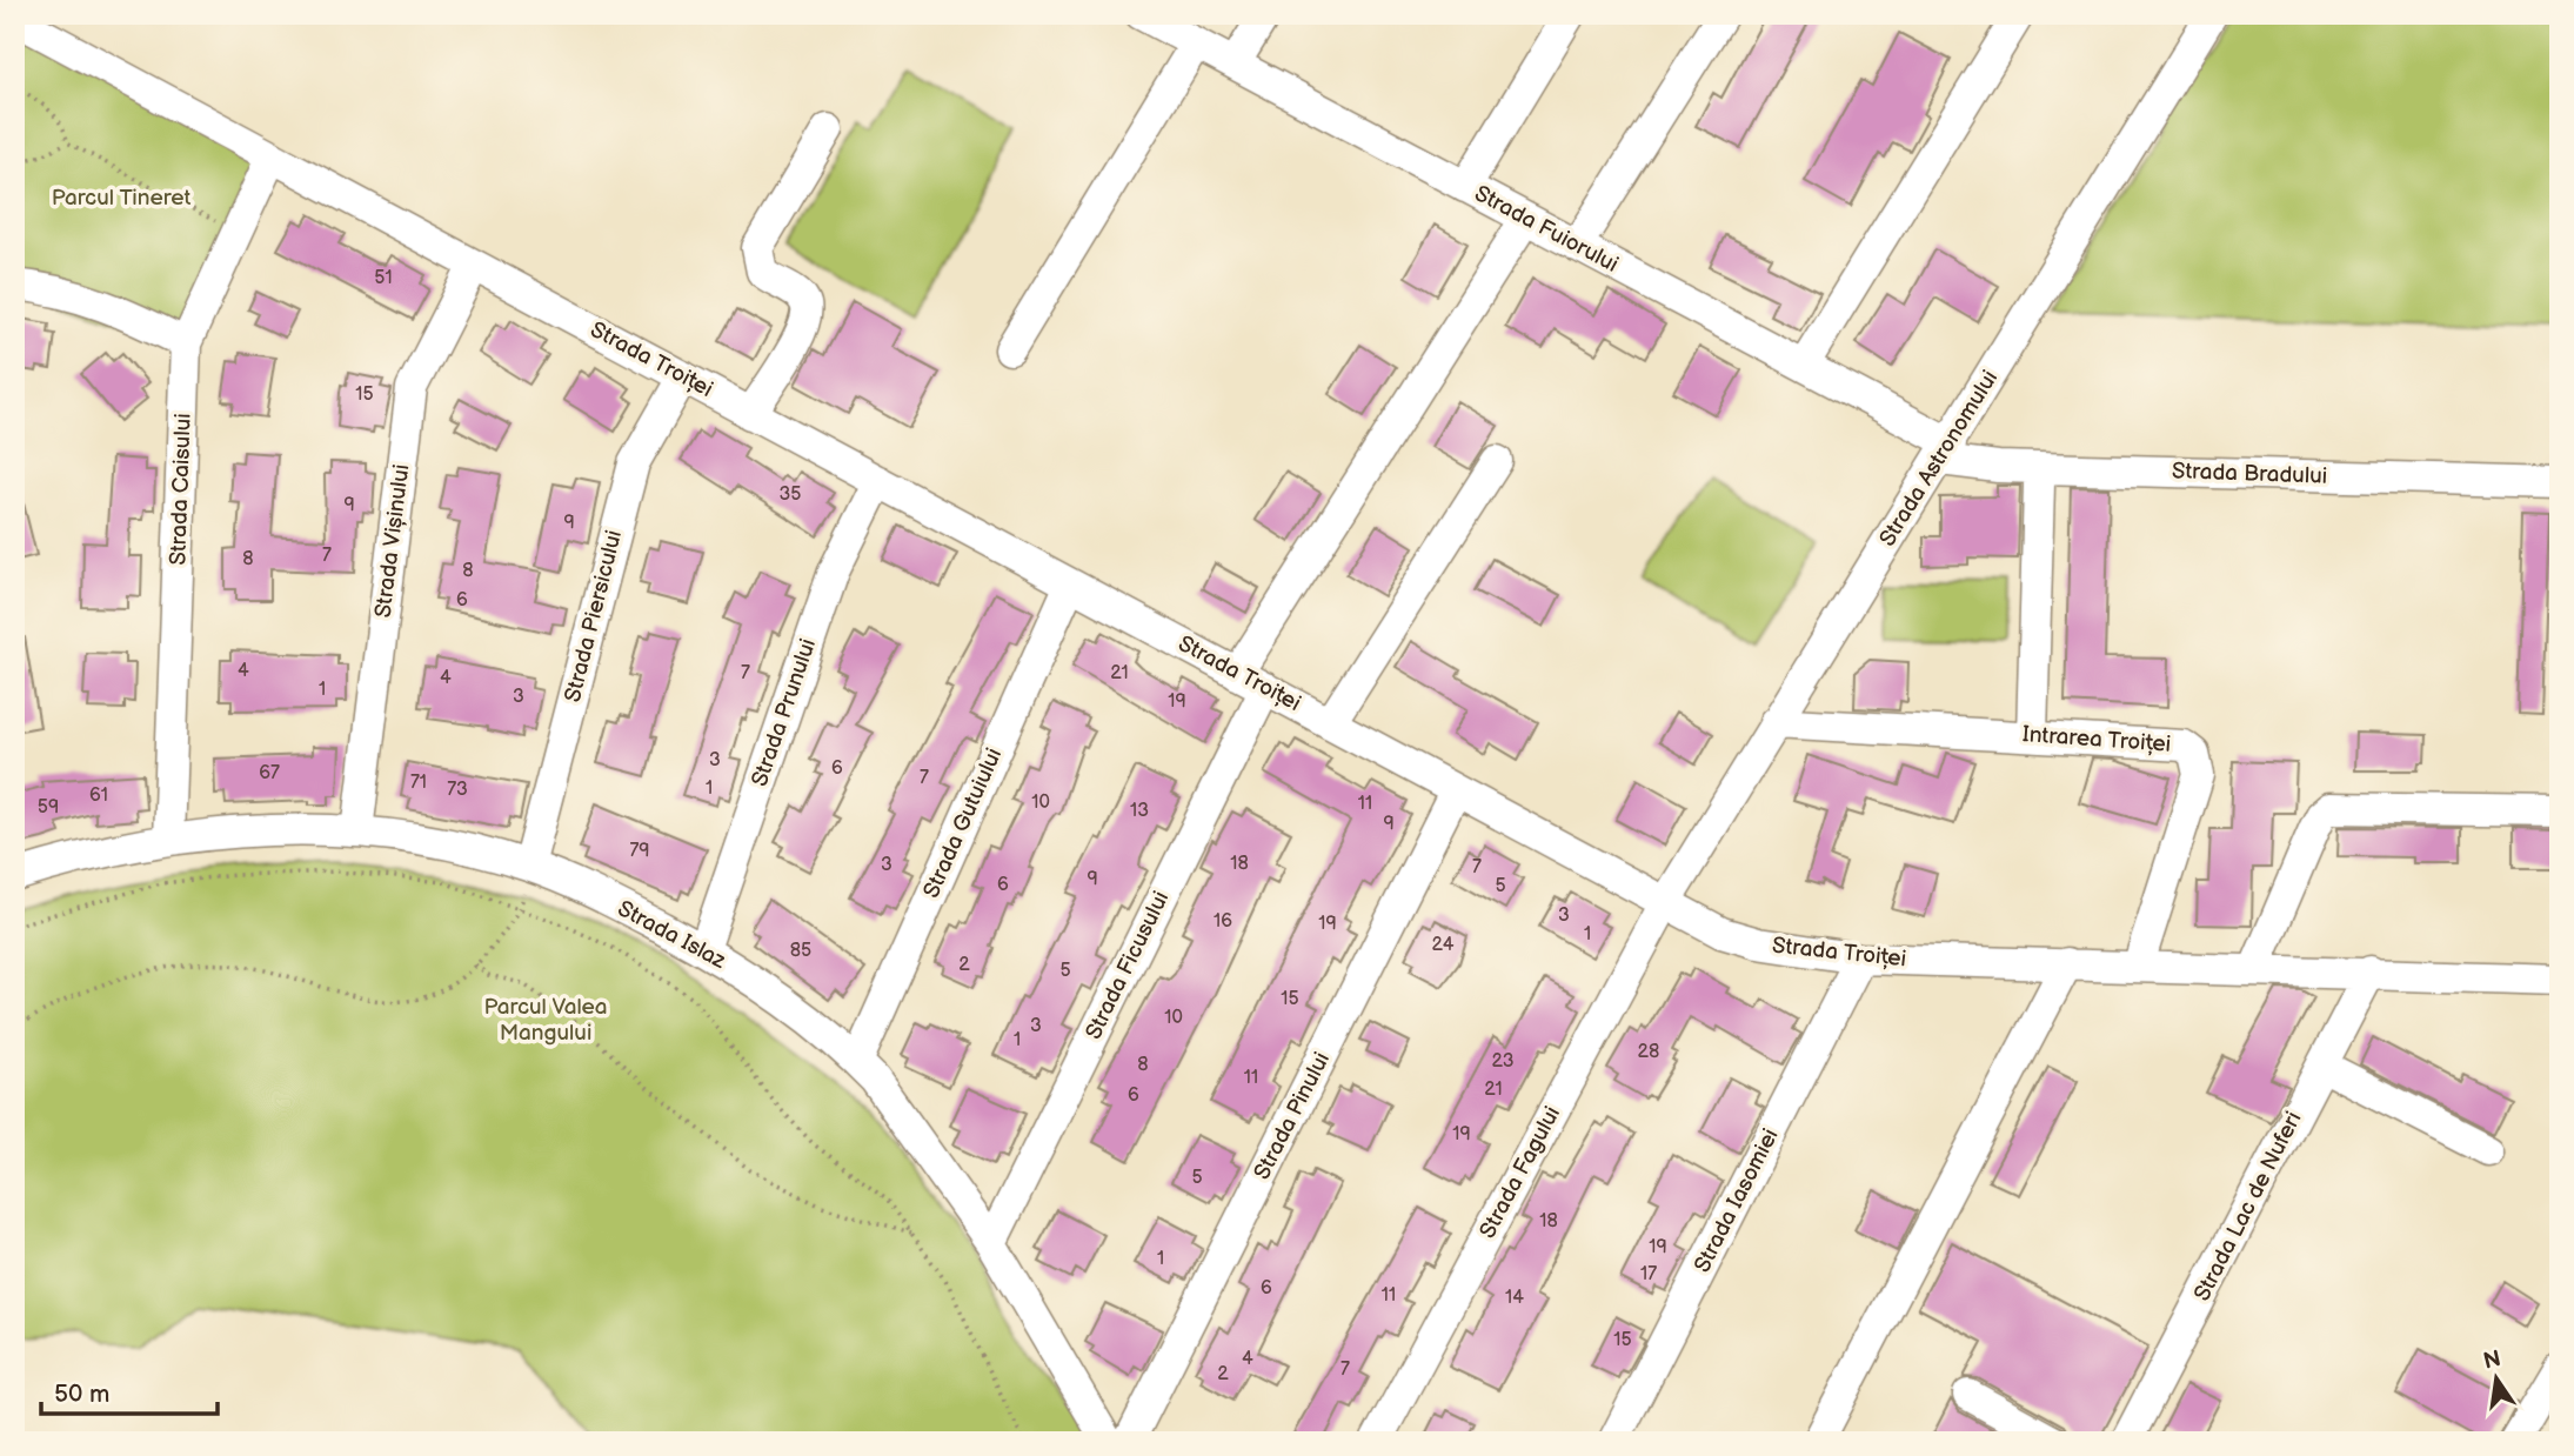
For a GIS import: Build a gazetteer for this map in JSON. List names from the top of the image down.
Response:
{
  "streets": {
    "street": [
      "Strada Fuiorului",
      "Strada Troiței",
      "Strada Astronomului",
      "Strada Bradului",
      "Strada Caisului",
      "Strada Vișinului",
      "Strada Piersicului",
      "Strada Prunului",
      "Intrarea Troiței",
      "Strada Gutuiului",
      "Strada Islaz",
      "Strada Ficusului",
      "Strada Pinului",
      "Strada Fagului",
      "Strada Iasomiei",
      "Strada Lac de Nuferi"
    ]
  },
  "crossings": [
    ["Strada Fuiorului", "Strada Astronomului"],
    ["Strada Fuiorului", "Strada Bradului"],
    ["Strada Troiței", "Strada Astronomului"],
    ["Strada Troiței", "Strada Caisului"],
    ["Strada Troiței", "Strada Vișinului"],
    ["Strada Troiței", "Strada Piersicului"],
    ["Strada Troiței", "Strada Prunului"],
    ["Strada Troiței", "Intrarea Troiței"],
    ["Strada Troiței", "Strada Gutuiului"],
    ["Strada Troiței", "Strada Ficusului"],
    ["Strada Troiței", "Strada Pinului"],
    ["Strada Troiței", "Strada Fagului"],
    ["Strada Troiței", "Strada Iasomiei"],
    ["Strada Troiței", "Strada Lac de Nuferi"],
    ["Strada Astronomului", "Strada Bradului"],
    ["Strada Astronomului", "Intrarea Troiței"],
    ["Strada Astronomului", "Strada Fagului"],
    ["Strada Caisului", "Strada Islaz"],
    ["Strada Vișinului", "Strada Islaz"],
    ["Strada Piersicului", "Strada Islaz"],
    ["Strada Prunului", "Strada Islaz"],
    ["Strada Gutuiului", "Strada Islaz"],
    ["Strada Islaz", "Strada Ficusului"]
  ],
  "parks": ["Parcul Tineret", "Parcul Valea Mangului"],
  "house_numbers": [
    "51",
    "15",
    "35",
    "9",
    "9",
    "7",
    "8",
    "8",
    "6",
    "4",
    "7",
    "21",
    "4",
    "1",
    "3",
    "19",
    "3",
    "6",
    "67",
    "7",
    "71",
    "1",
    "73",
    "61",
    "10",
    "11",
    "59",
    "13",
    "9",
    "79",
    "18",
    "3",
    "7",
    "9",
    "6",
    "5",
    "3",
    "16",
    "19",
    "1",
    "24",
    "85",
    "2",
    "5",
    "15",
    "10",
    "3",
    "1",
    "28",
    "23",
    "8",
    "11",
    "21",
    "6",
    "19",
    "5",
    "18",
    "19",
    "1",
    "17",
    "6",
    "11",
    "14",
    "15",
    "4",
    "7",
    "2"
  ],
  "scale_bar": "50 m",
  "north": "top"
}
